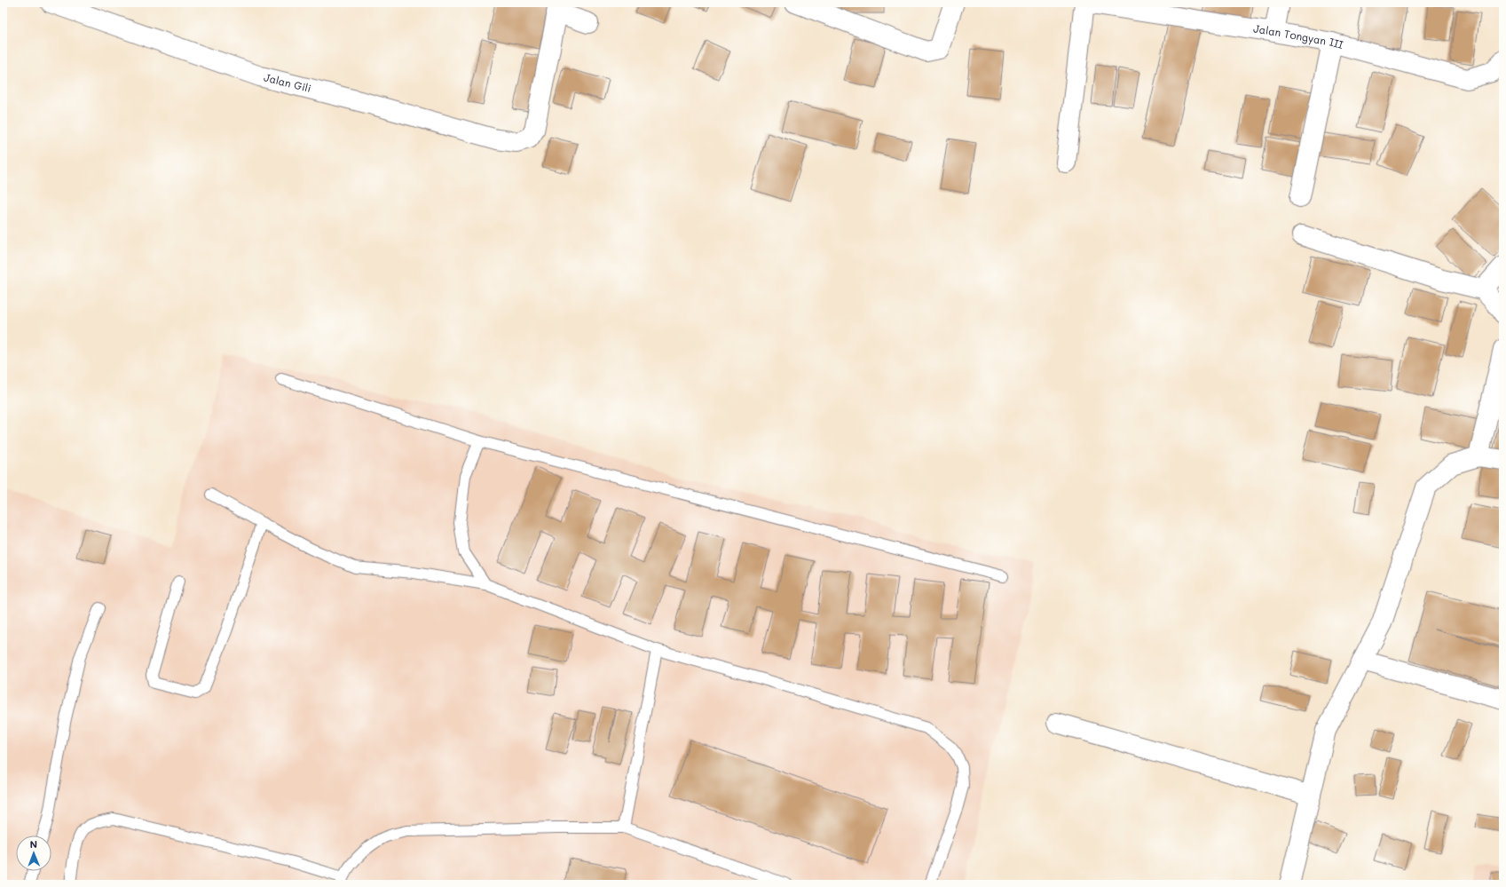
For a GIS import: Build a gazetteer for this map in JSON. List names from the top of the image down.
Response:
{
  "streets": {
    "street": ["Jalan Tongyan III", "Jalan Gili"]
  },
  "north": "top"
}
